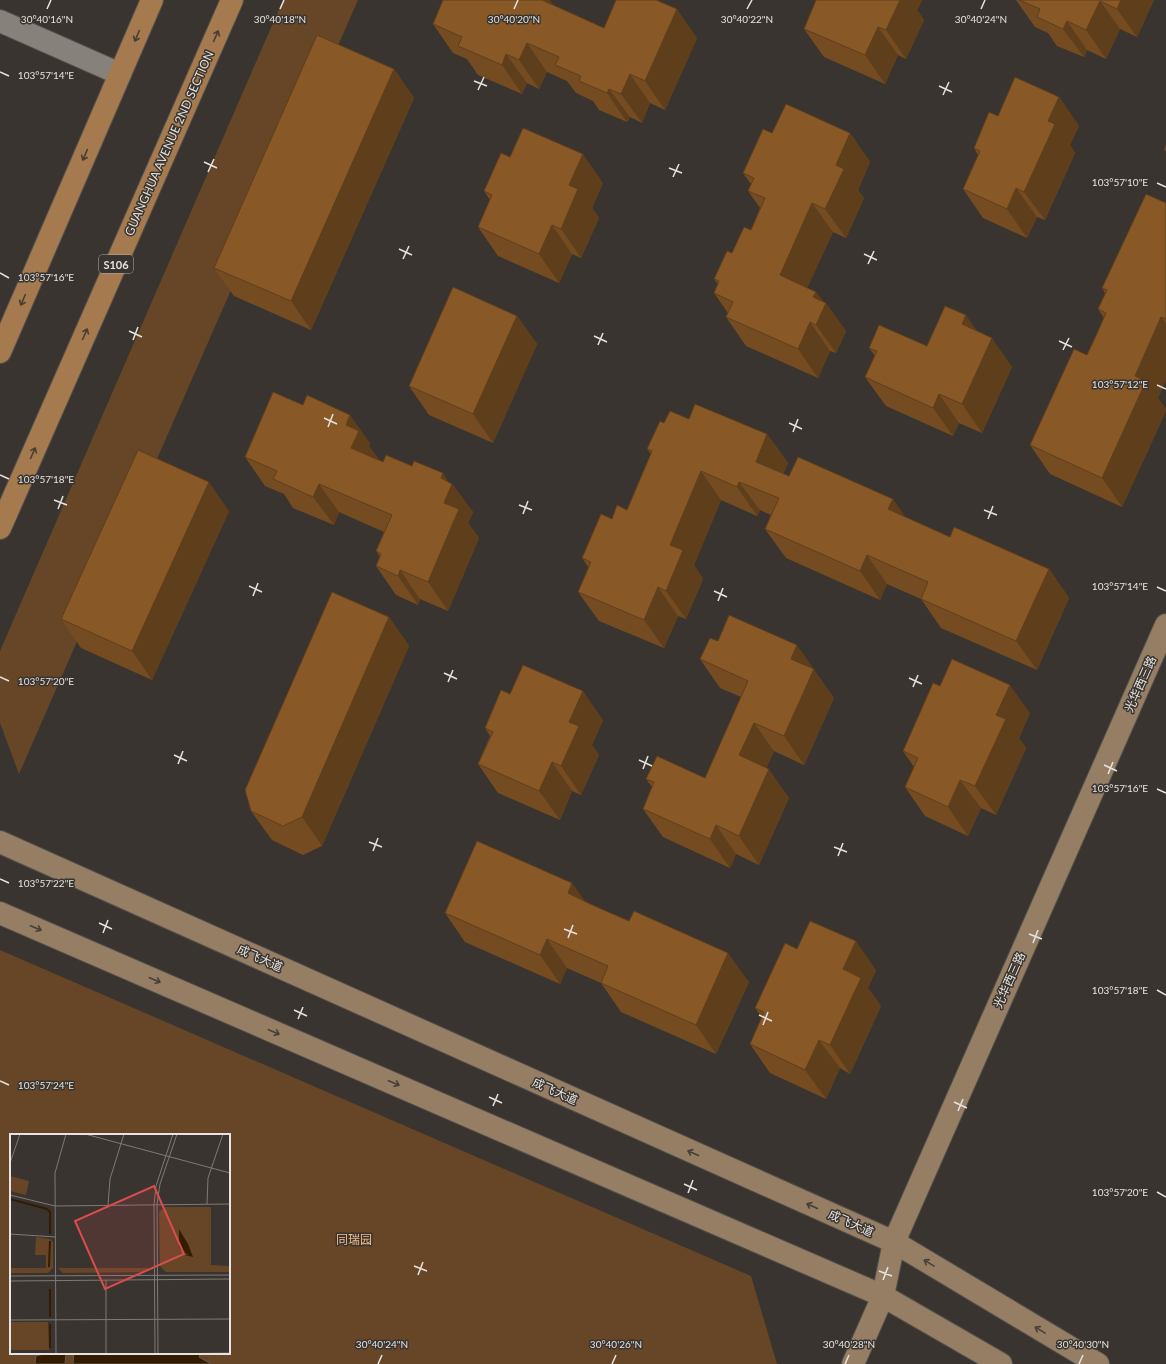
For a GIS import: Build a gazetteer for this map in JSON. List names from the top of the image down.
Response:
{
  "streets": {
    "main road": [
      "GUANGHUA AVENUE 2ND SECTION",
      "S106",
      "光华西三路",
      "成飞大道"
    ]
  },
  "crossings": [
    ["光华西三路", "成飞大道"]
  ],
  "parks": ["同瑞园"],
  "coordinates": [
    "30°40'16\"N",
    "30°40'18\"N",
    "30°40'20\"N",
    "30°40'22\"N",
    "30°40'24\"N",
    "103°57'14\"E",
    "103°57'10\"E",
    "103°57'16\"E",
    "103°57'12\"E",
    "103°57'18\"E",
    "103°57'20\"E",
    "103°57'22\"E",
    "103°57'24\"E",
    "30°40'26\"N",
    "30°40'28\"N",
    "30°40'30\"N"
  ]
}
